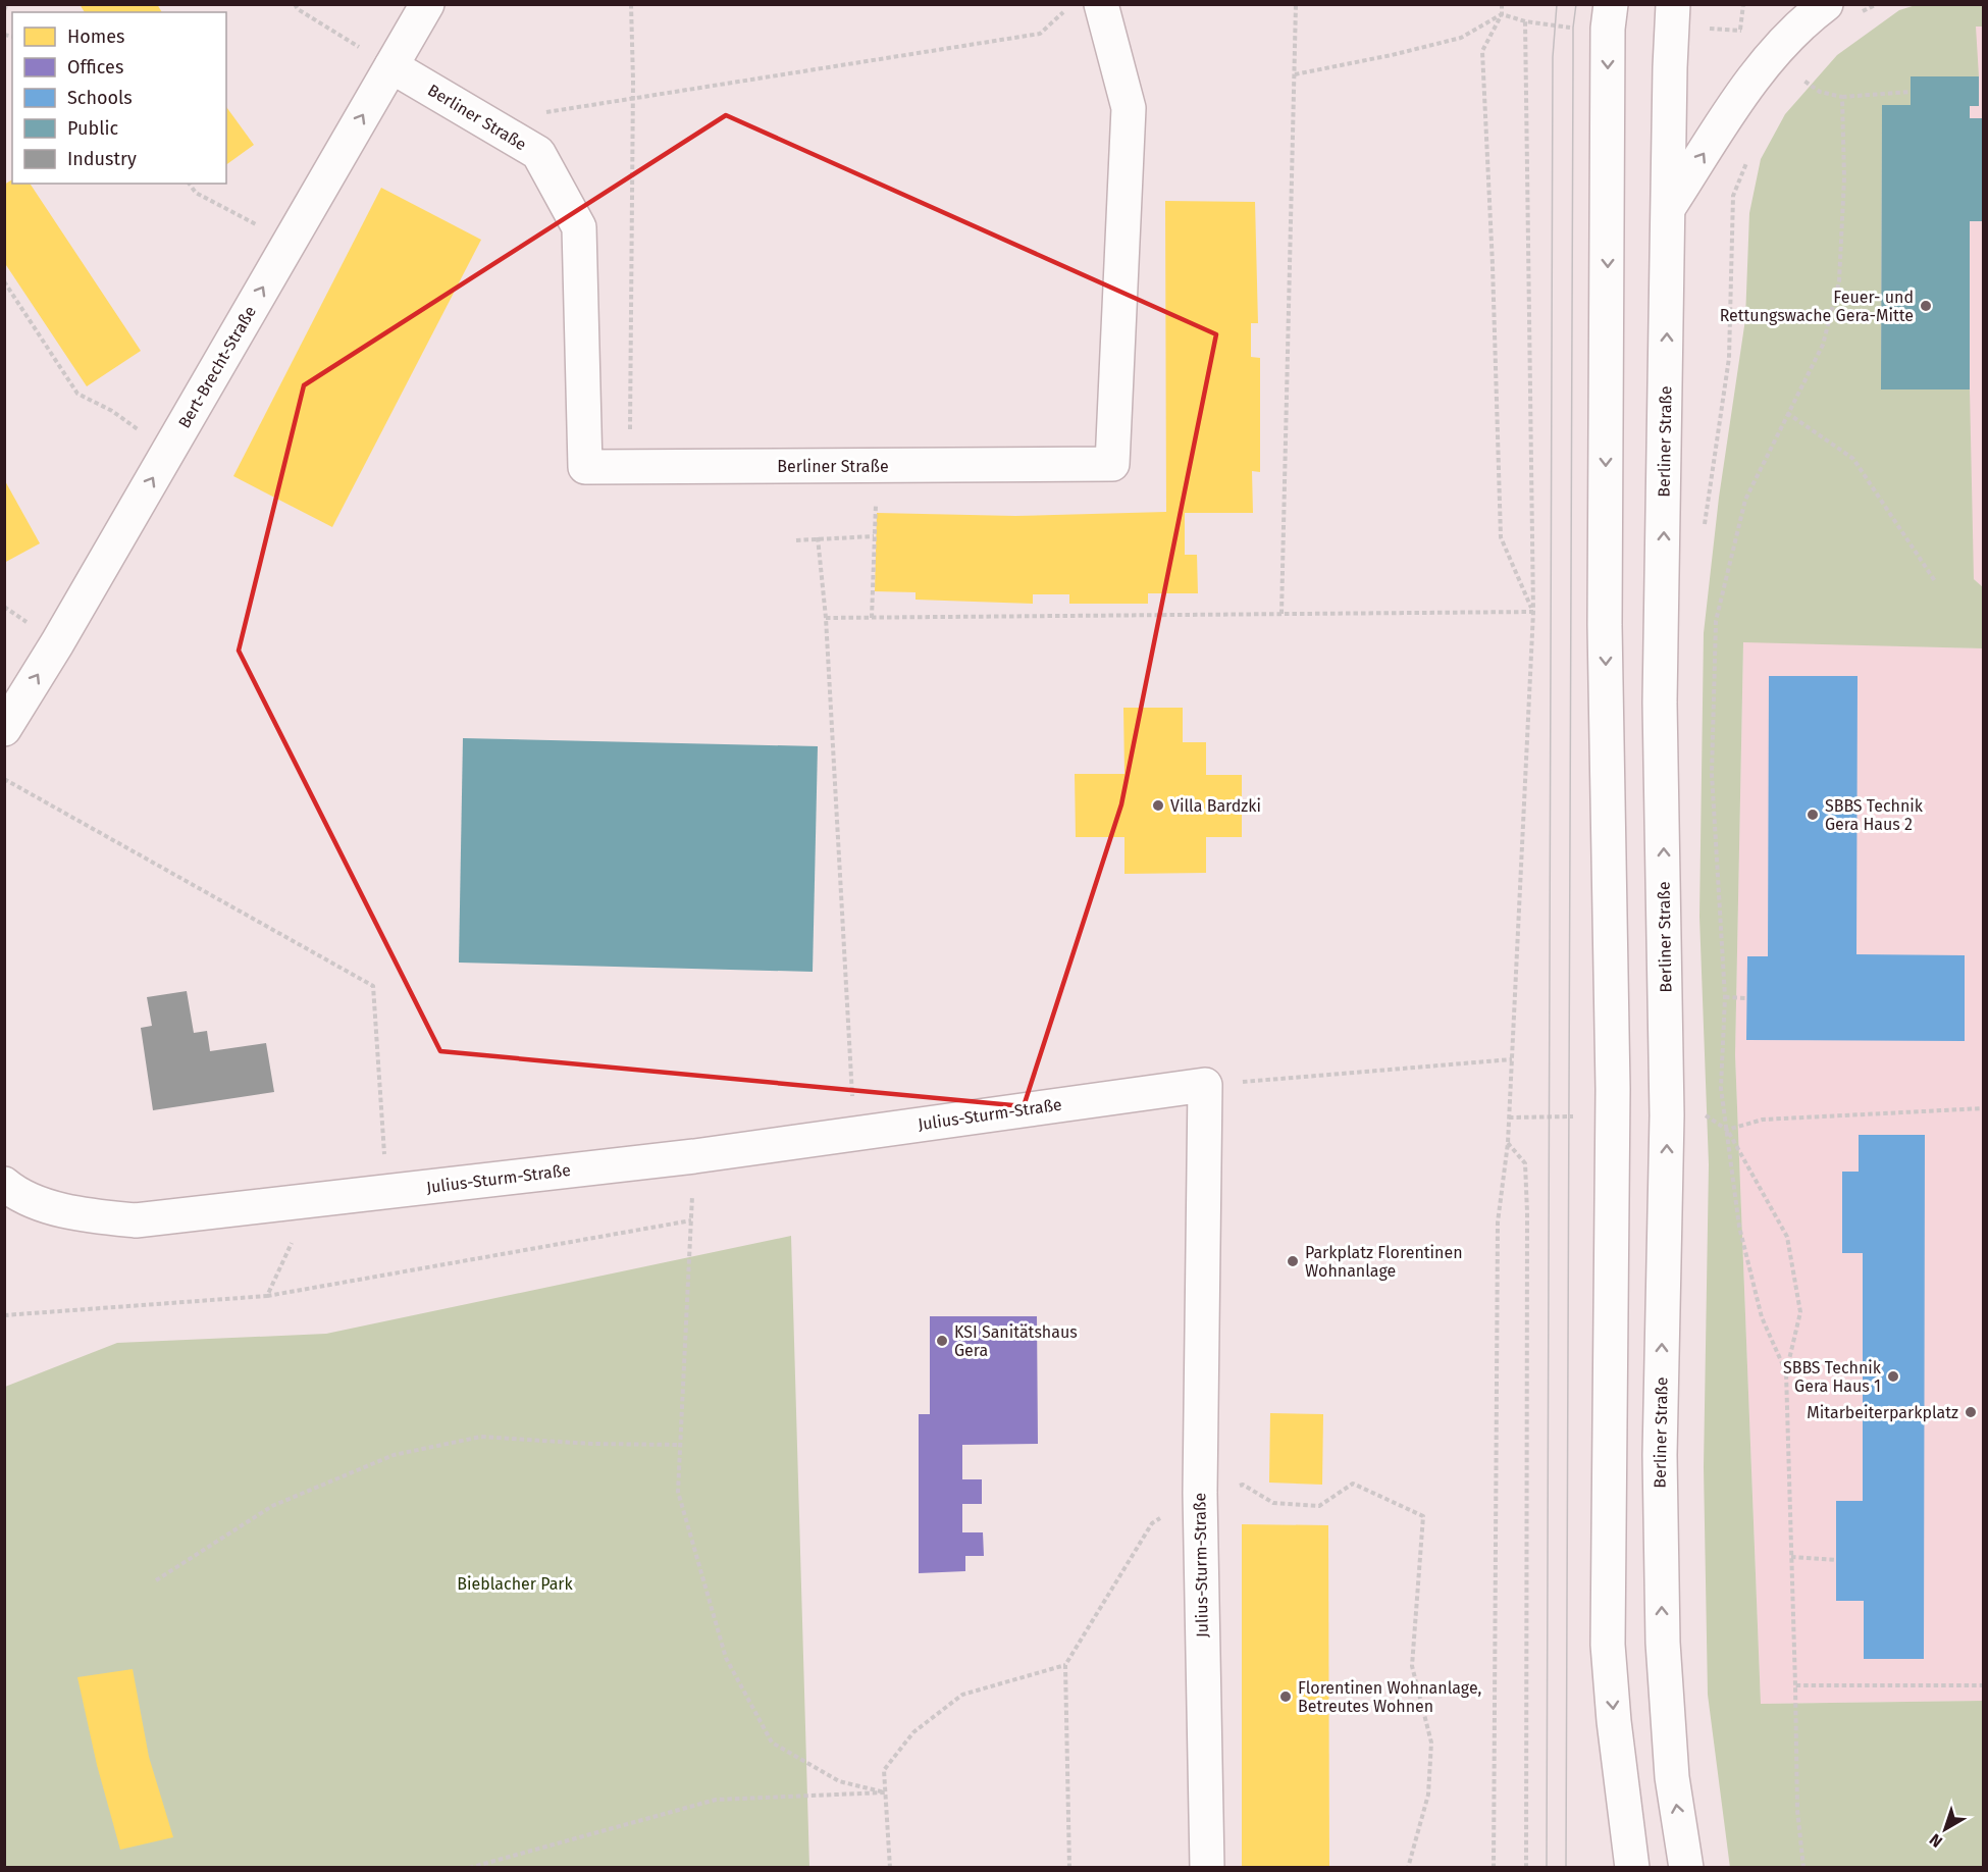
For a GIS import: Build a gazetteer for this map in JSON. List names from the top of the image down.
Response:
{
  "streets": {
    "street": ["Berliner Straße", "Bert-Brecht-Straße", "Julius-Sturm-Straße"]
  },
  "crossings": [
    ["Berliner Straße", "Bert-Brecht-Straße"]
  ],
  "one_way": ["Bert-Brecht-Straße"],
  "parks": ["Bieblacher Park"],
  "places": [
    "Feuer- und Rettungswache Gera-Mitte",
    "Villa Bardzki",
    "SBBS Technik Gera Haus 2",
    "Parkplatz Florentinen Wohnanlage",
    "KSI Sanitätshaus Gera",
    "SBBS Technik Gera Haus 1",
    "Mitarbeiterparkplatz",
    "Florentinen Wohnanlage, Betreutes Wohnen"
  ],
  "legend": [
    "Homes",
    "Offices",
    "Schools",
    "Public",
    "Industry"
  ],
  "north": "bottom left"
}
